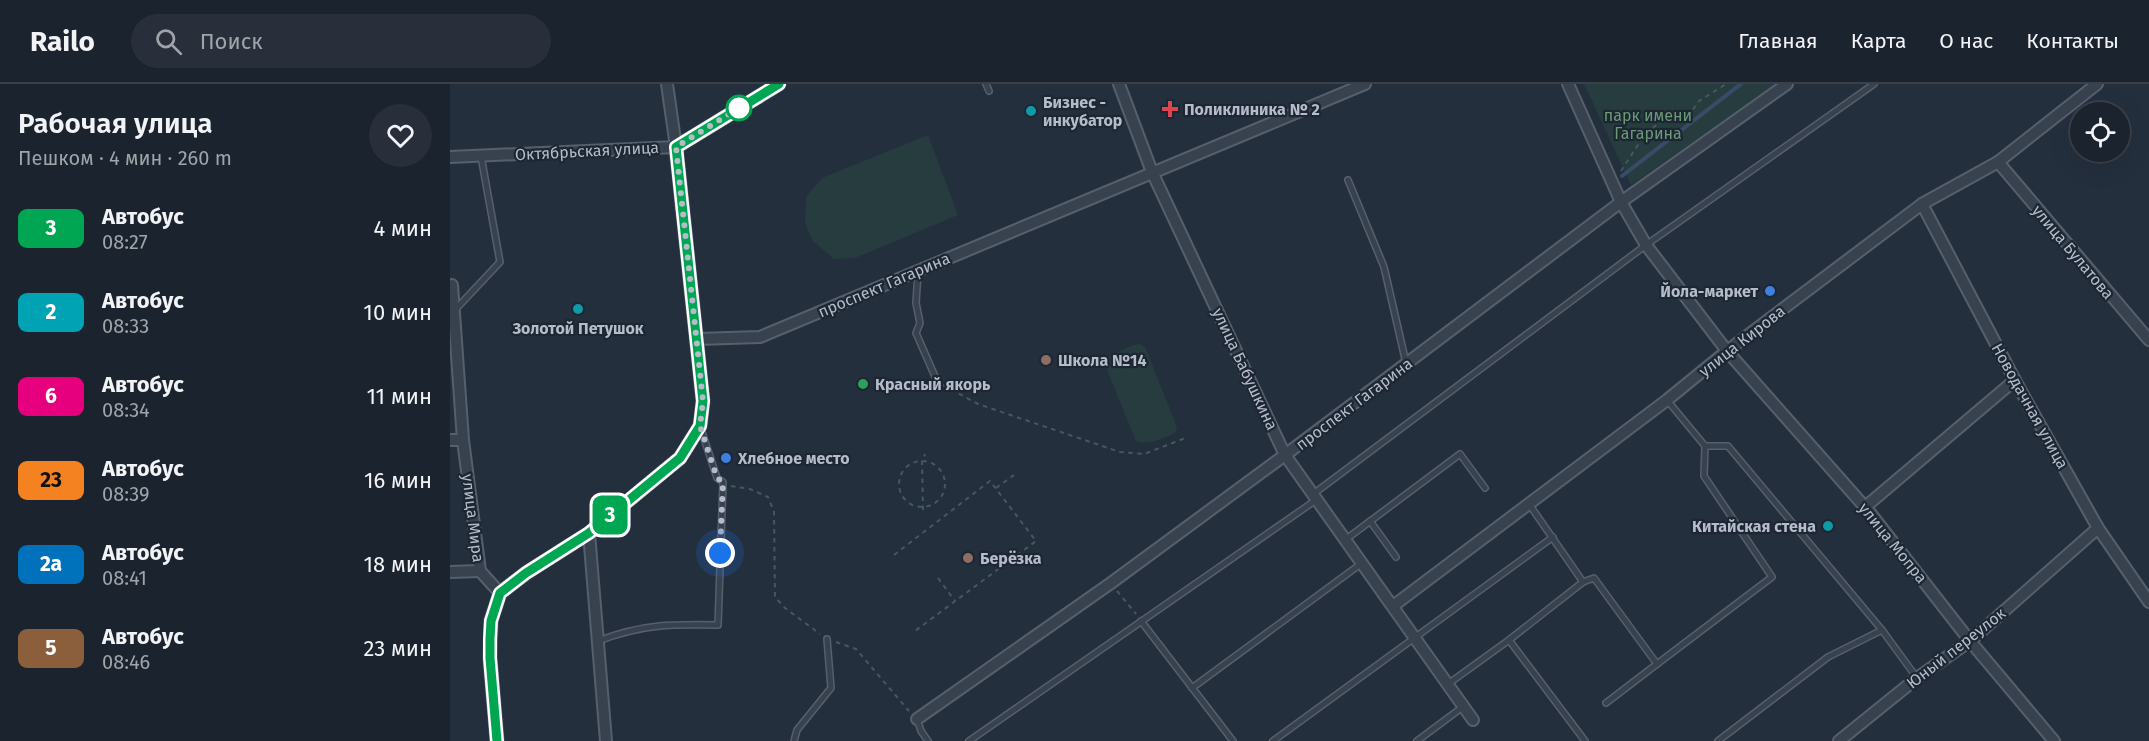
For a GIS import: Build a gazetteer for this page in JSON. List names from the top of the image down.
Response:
{
  "streets": {
    "street": [
      "Октябрьская улица",
      "улица Булатова",
      "проспект Гагарина",
      "улица Кирова",
      "улица Бабушкина",
      "Новодачная улица",
      "улица Мира",
      "улица Мопра",
      "Юный переулок"
    ]
  },
  "crossings": [
    ["улица Булатова", "улица Кирова"],
    ["проспект Гагарина", "улица Бабушкина"],
    ["проспект Гагарина", "улица Мопра"],
    ["улица Кирова", "улица Бабушкина"],
    ["улица Кирова", "Новодачная улица"],
    ["улица Кирова", "улица Мопра"],
    ["Новодачная улица", "Юный переулок"],
    ["улица Мопра", "Юный переулок"]
  ],
  "parks": ["парк имени Гагарина"],
  "places": {
    "health": ["Поликлиника № 2"],
    "other": [
      "Бизнес - инкубатор",
      "Йола-маркет",
      "Золотой Петушок",
      "Школа №14",
      "Красный якорь",
      "Хлебное место",
      "Китайская стена",
      "Берёзка"
    ]
  },
  "lines": ["bus line 3"],
  "page": {
    "header": "Railo",
    "search": "Поиск",
    "nav": [
      "Главная",
      "Карта",
      "О нас",
      "Контакты"
    ],
    "heading": ["Рабочая улица", "Пешком · 4 мин · 260 m"],
    "on_map": "3",
    "list": [
      {
        "mark": "3",
        "name": "Автобус",
        "note": "08:27",
        "value": "4 мин"
      },
      {
        "mark": "2",
        "name": "Автобус",
        "note": "08:33",
        "value": "10 мин"
      },
      {
        "mark": "6",
        "name": "Автобус",
        "note": "08:34",
        "value": "11 мин"
      },
      {
        "mark": "23",
        "name": "Автобус",
        "note": "08:39",
        "value": "16 мин"
      },
      {
        "mark": "2а",
        "name": "Автобус",
        "note": "08:41",
        "value": "18 мин"
      },
      {
        "mark": "5",
        "name": "Автобус",
        "note": "08:46",
        "value": "23 мин"
      }
    ]
  }
}
